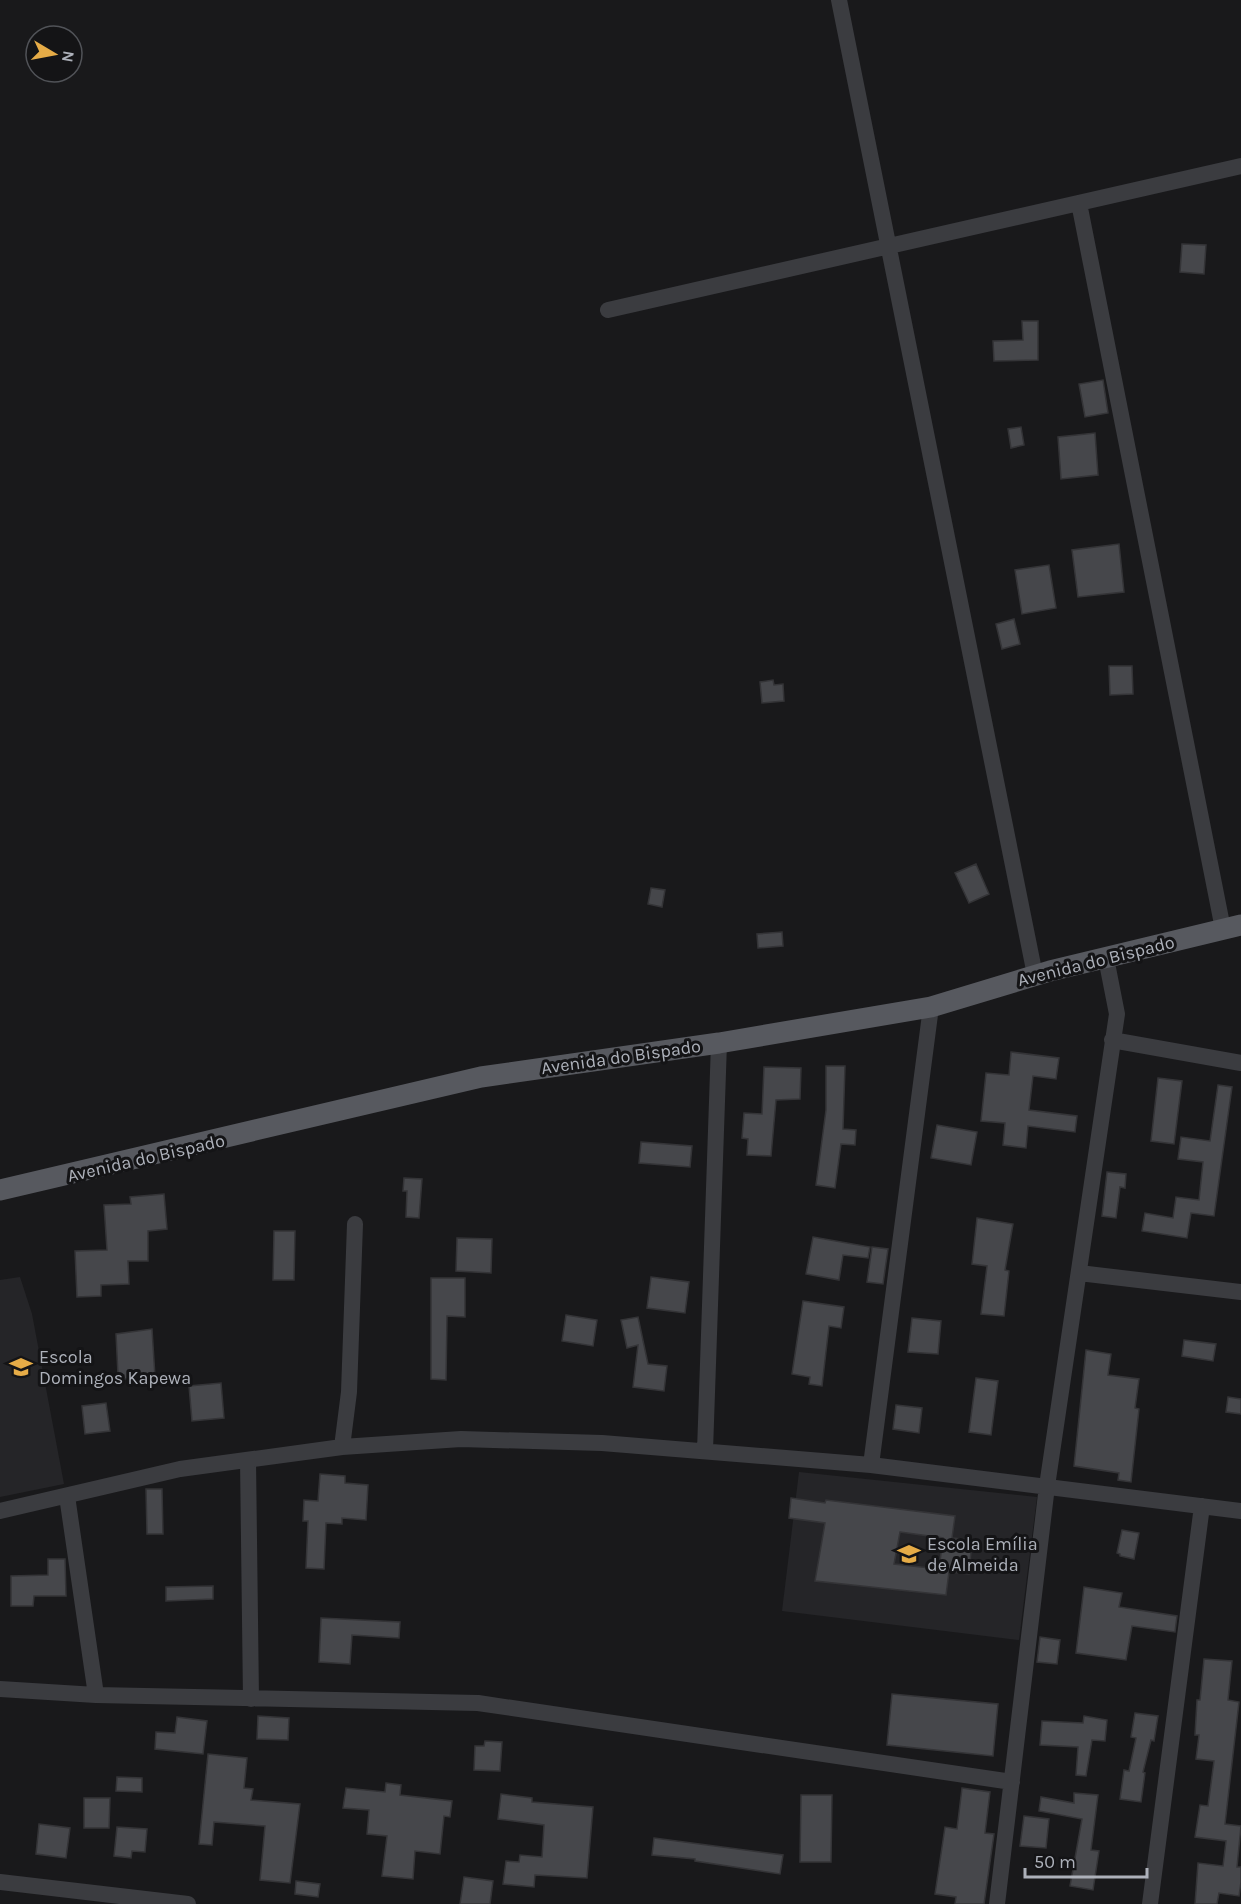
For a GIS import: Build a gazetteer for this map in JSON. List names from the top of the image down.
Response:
{
  "streets": {
    "main road": ["Avenida do Bispado"]
  },
  "places": {
    "school or university": ["Escola Domingos Kapewa", "Escola Emília de Almeida"]
  },
  "scale_bar": "50 m",
  "north": "right"
}
